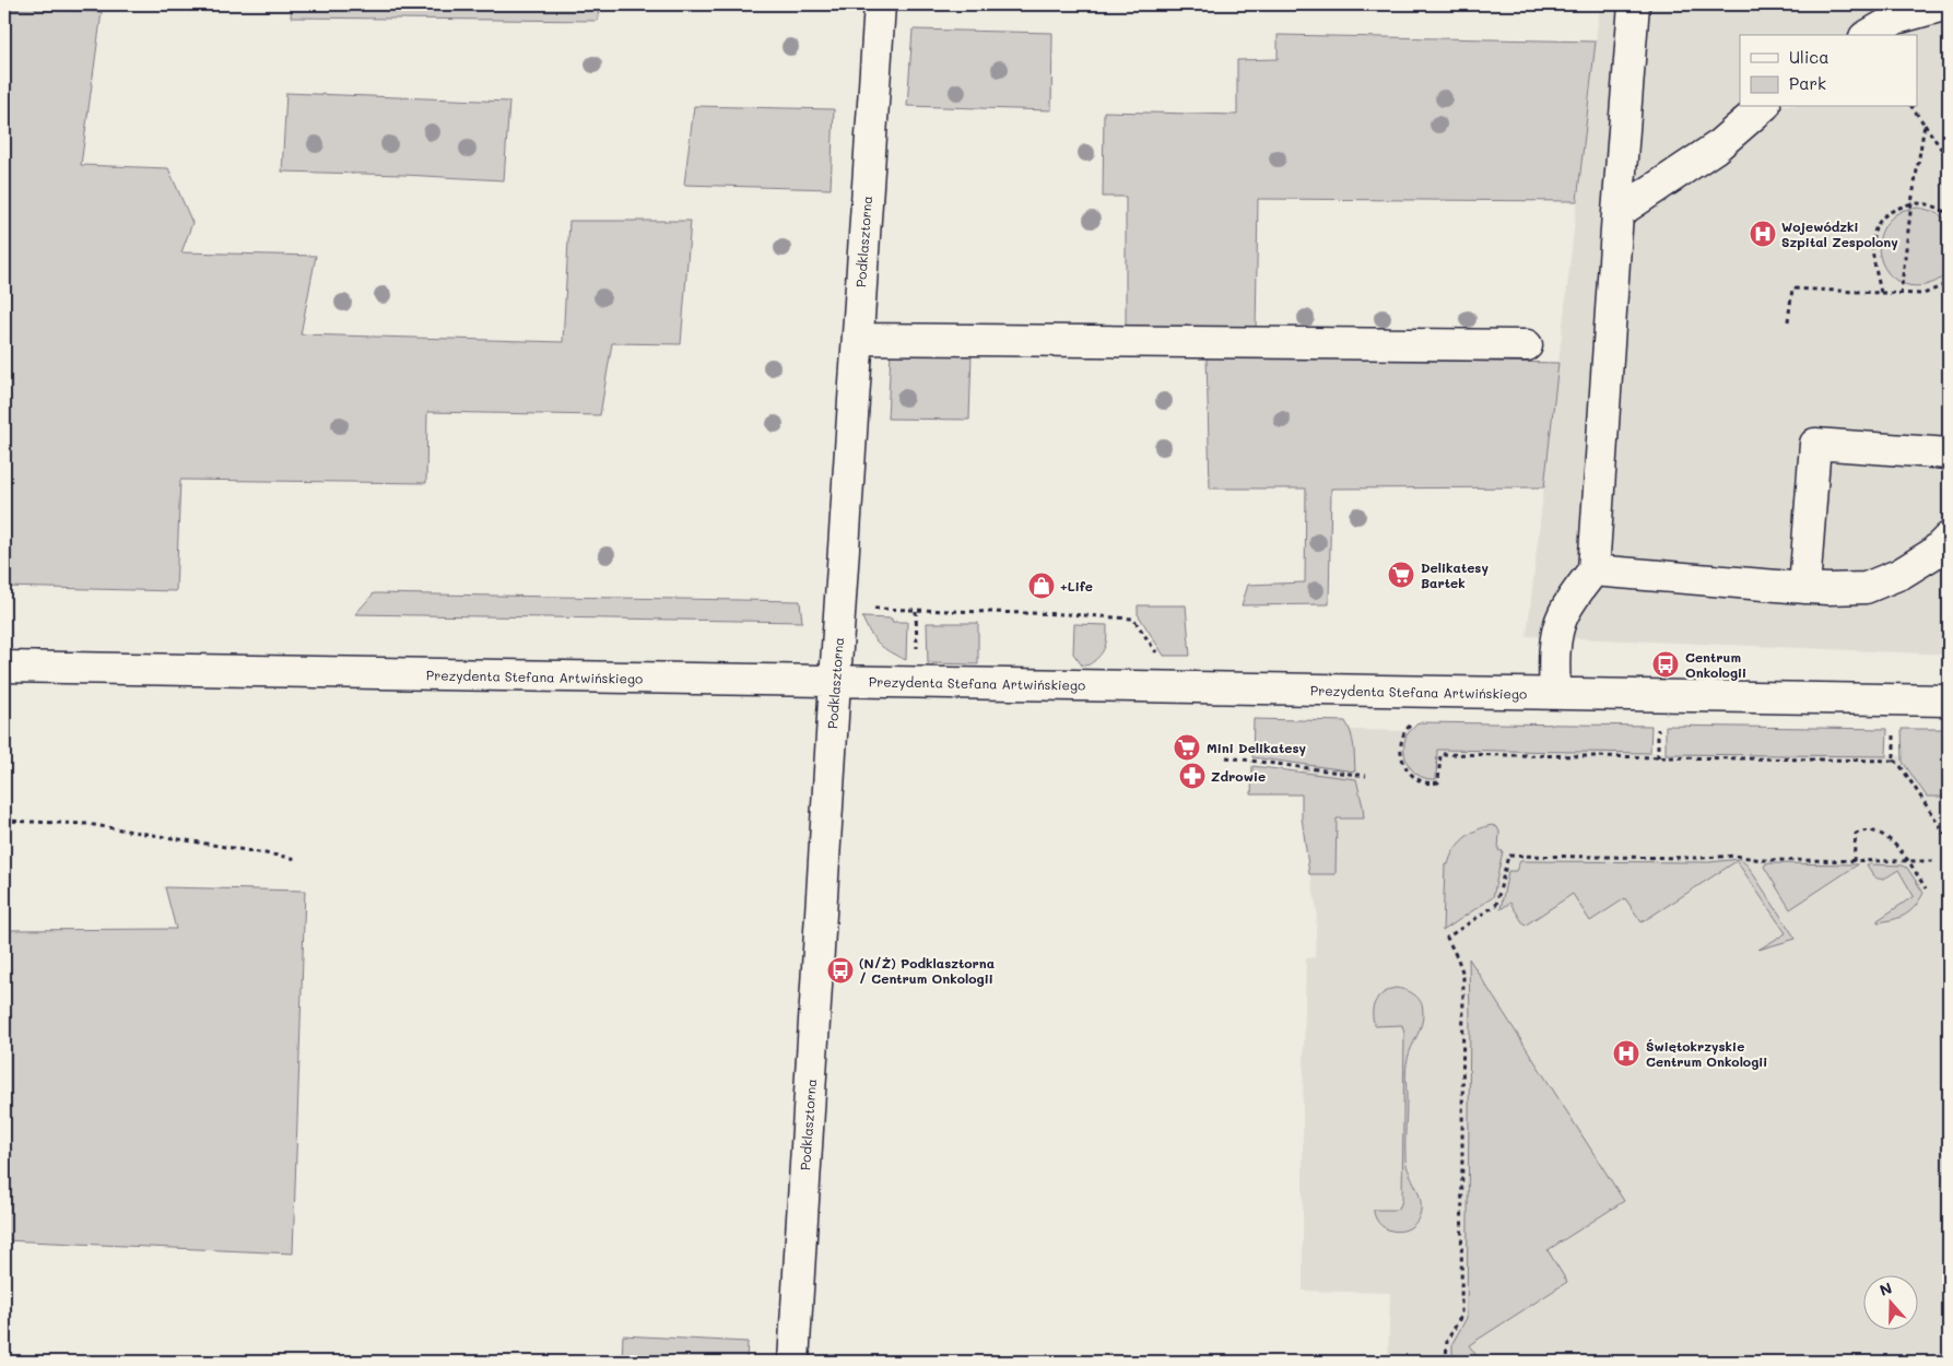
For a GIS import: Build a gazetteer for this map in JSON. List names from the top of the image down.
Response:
{
  "streets": {
    "street": ["Podklasztorna", "Prezydenta Stefana Artwińskiego"]
  },
  "crossings": [
    ["Podklasztorna", "Prezydenta Stefana Artwińskiego"]
  ],
  "places": {
    "hospital": ["Wojewódzki Szpital Zespolony", "Świętokrzyskie Centrum Onkologii"],
    "supermarket": ["Delikatesy Bartek", "Mini Delikatesy"],
    "shop": ["+Life"],
    "bus stop": ["Centrum Onkologii", "(N/Ż) Podklasztorna / Centrum Onkologii"],
    "pharmacy": ["Zdrowie"]
  },
  "legend": ["Ulica", "Park"],
  "north": "top"
}
